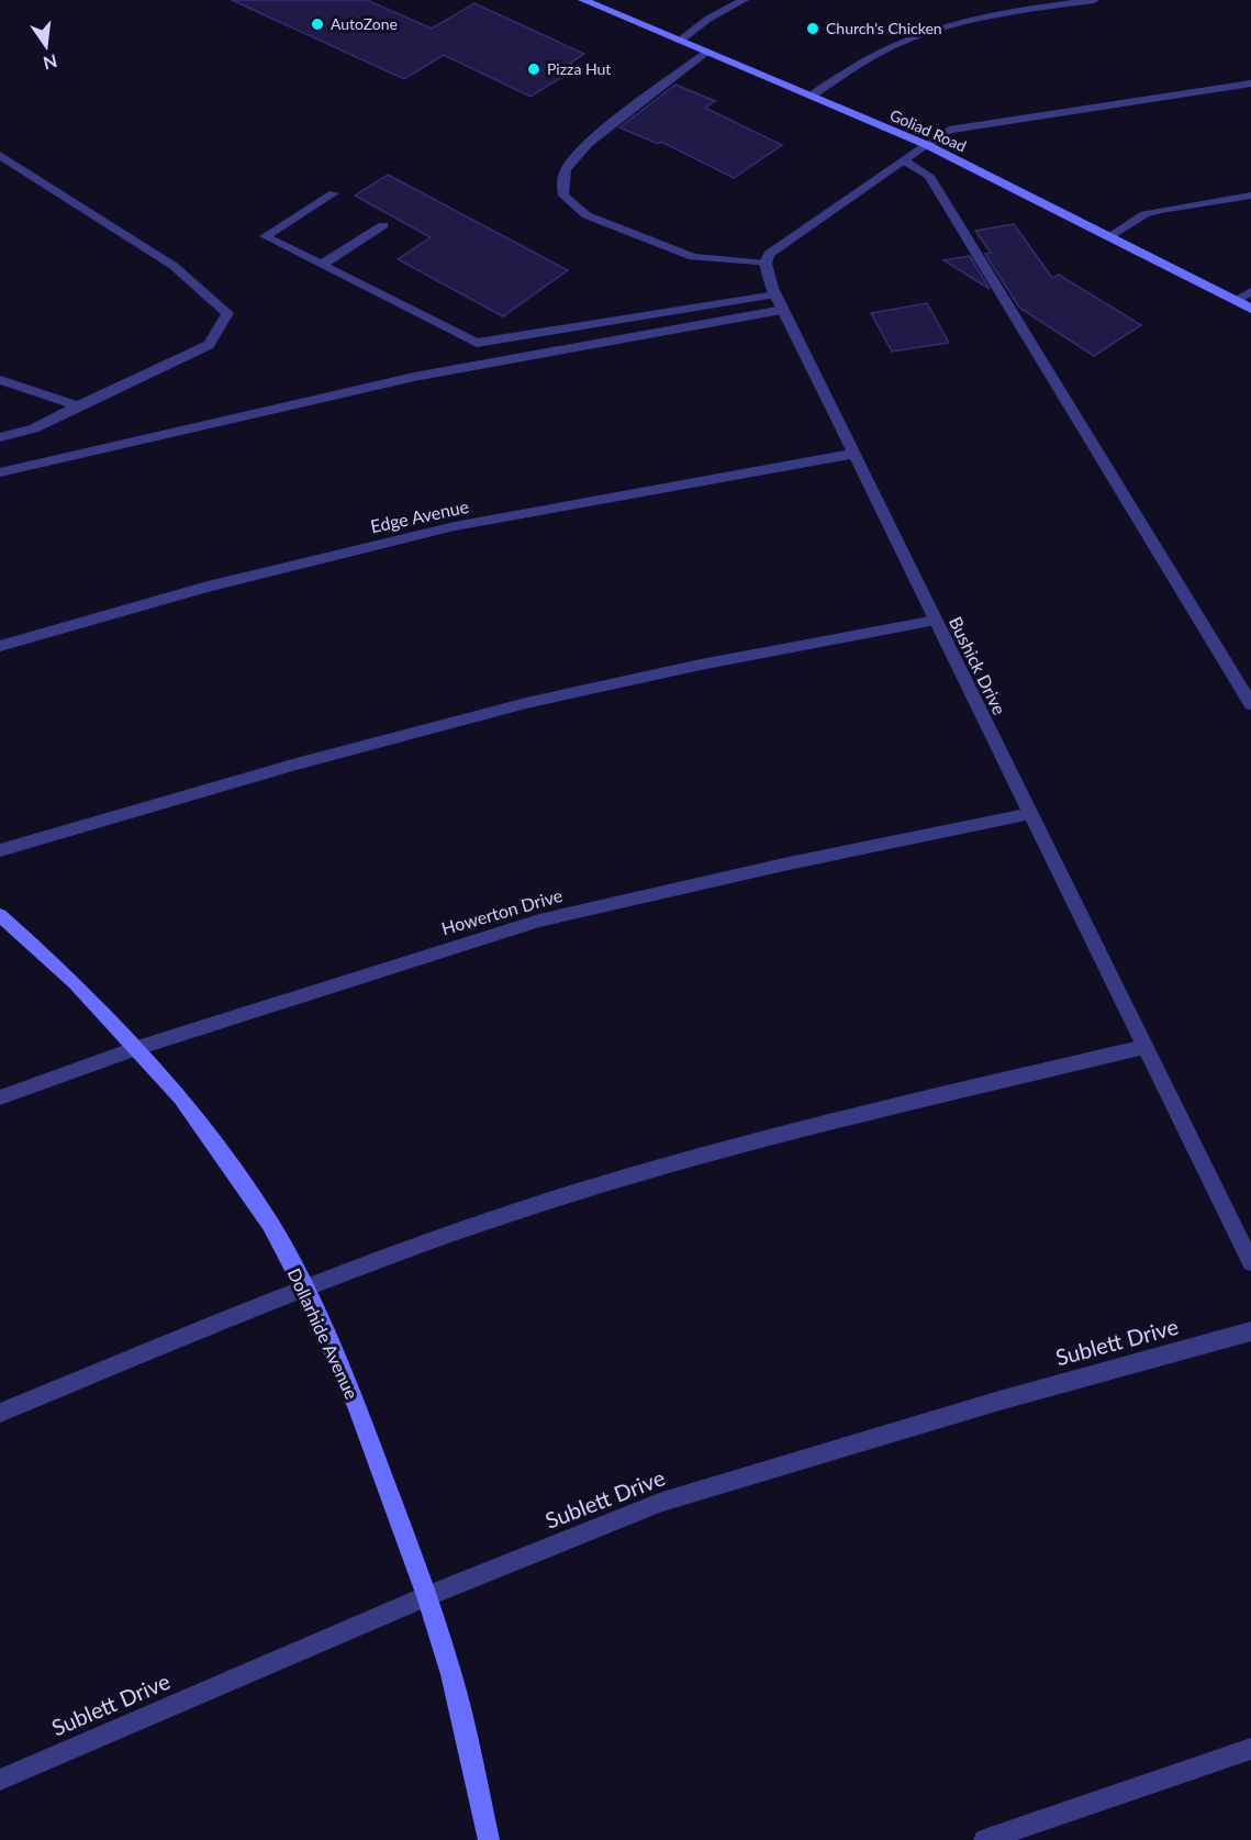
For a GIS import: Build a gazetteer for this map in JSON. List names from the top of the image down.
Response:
{
  "streets": {
    "main road": ["Goliad Road", "Dollarhide Avenue"],
    "street": [
      "Edge Avenue",
      "Bushick Drive",
      "Howerton Drive",
      "Sublett Drive"
    ]
  },
  "crossings": [
    ["Edge Avenue", "Bushick Drive"],
    ["Bushick Drive", "Howerton Drive"],
    ["Howerton Drive", "Dollarhide Avenue"],
    ["Dollarhide Avenue", "Sublett Drive"]
  ],
  "places": ["AutoZone", "Church's Chicken", "Pizza Hut"],
  "north": "bottom"
}
